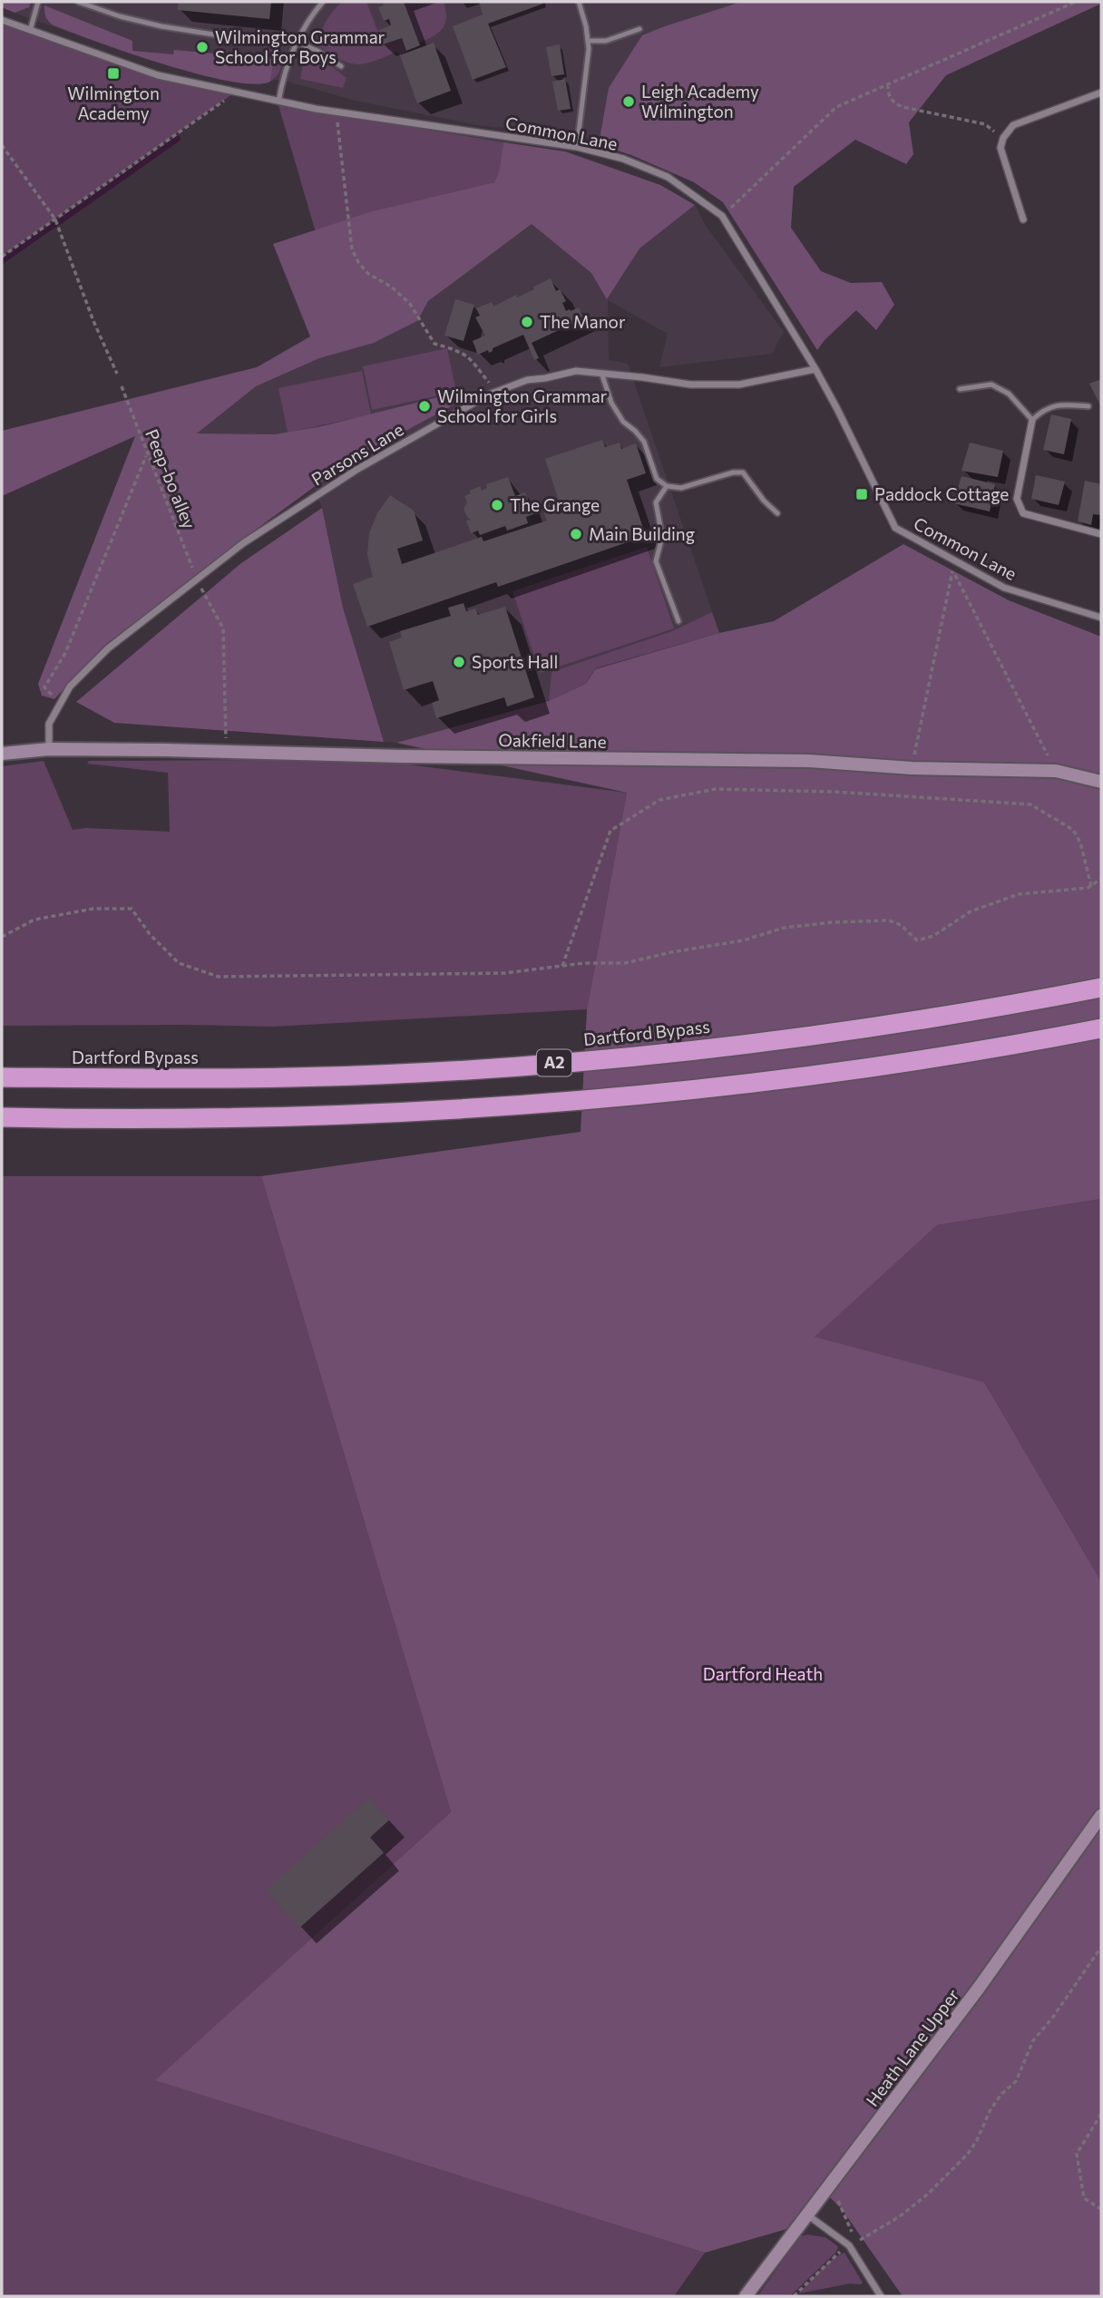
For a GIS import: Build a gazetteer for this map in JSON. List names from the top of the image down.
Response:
{
  "streets": {
    "highway": ["Dartford Bypass", "A2"],
    "street": [
      "Common Lane",
      "Parsons Lane",
      "Oakfield Lane",
      "Heath Lane Upper"
    ],
    "path": ["Peep-bo alley"]
  },
  "crossings": [
    ["Common Lane", "Parsons Lane"],
    ["Parsons Lane", "Peep-bo alley"],
    ["Parsons Lane", "Oakfield Lane"],
    ["Peep-bo alley", "Oakfield Lane"]
  ],
  "parks": ["Dartford Heath"],
  "places": {
    "other": [
      "Wilmington Grammar School for Boys",
      "Leigh Academy Wilmington",
      "The Manor",
      "Wilmington Grammar School for Girls",
      "The Grange",
      "Main Building",
      "Sports Hall"
    ],
    "transit": ["Wilmington Academy", "Paddock Cottage"]
  }
}
